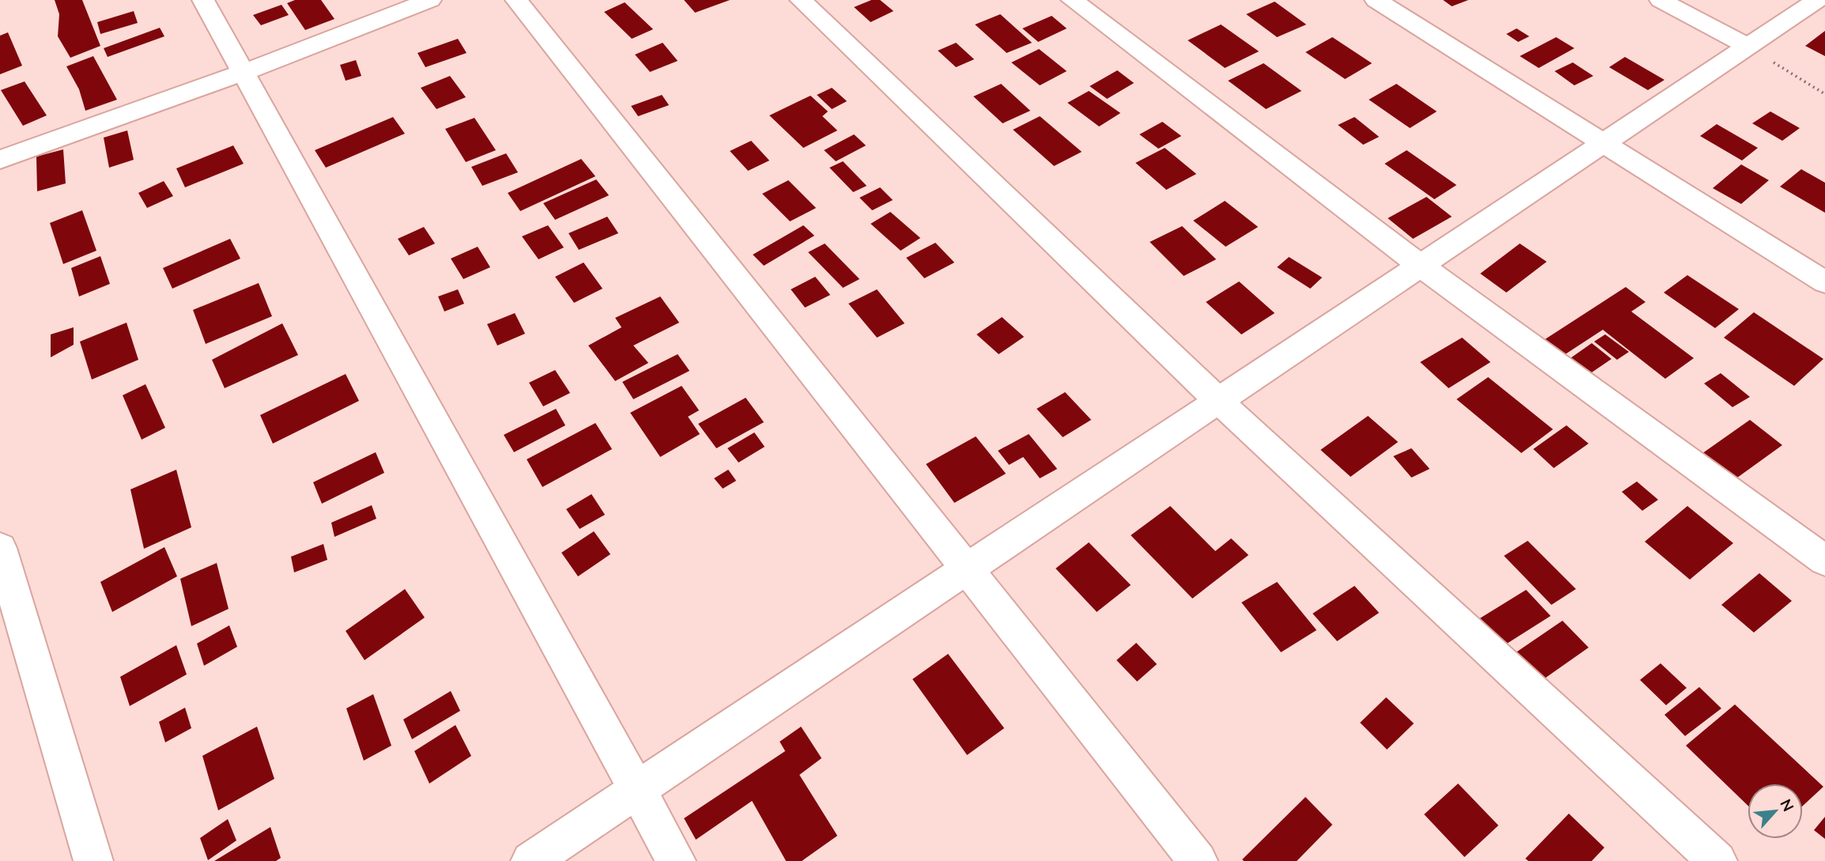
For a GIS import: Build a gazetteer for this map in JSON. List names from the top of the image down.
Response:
{
  "north": "top right"
}
